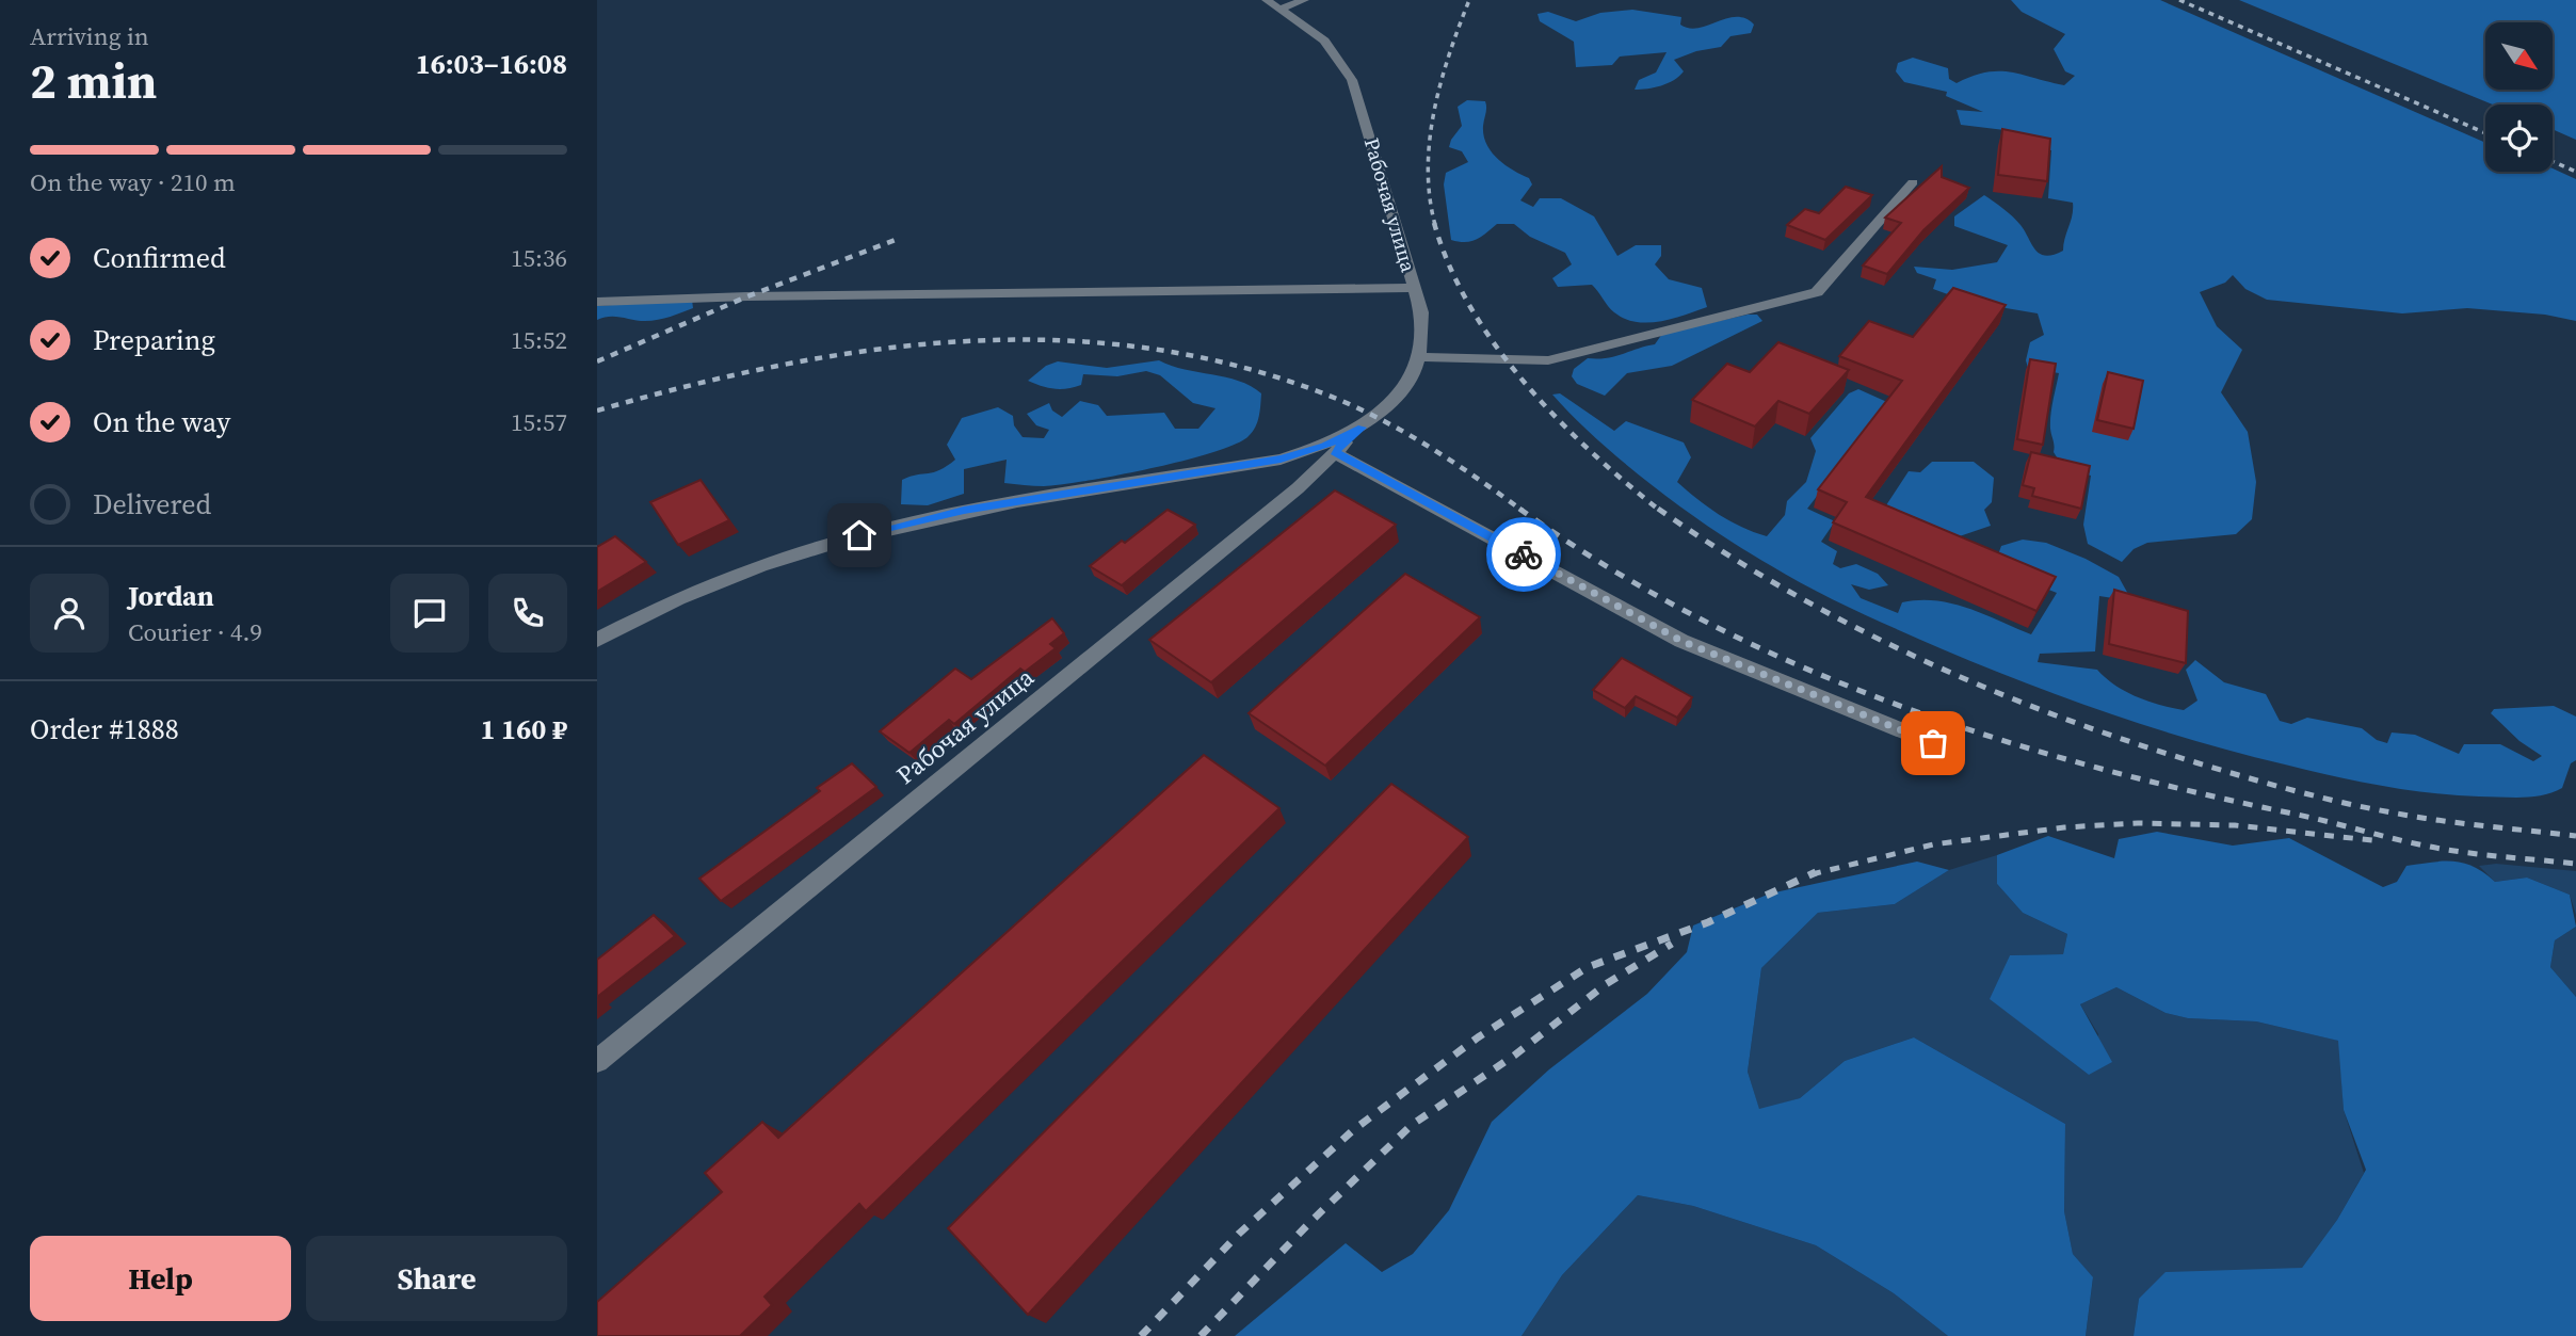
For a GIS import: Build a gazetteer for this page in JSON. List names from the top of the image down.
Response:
{
  "streets": {
    "street": ["Рабочая улица"]
  },
  "north": "bottom right",
  "page": {
    "heading": ["2 min", "Arriving in", "16:03–16:08"],
    "panel": [
      "Jordan",
      "Courier · 4.9",
      "Order #1888",
      "1 160 ₽"
    ],
    "bar": "On the way · 210 m",
    "list": [
      ["Confirmed", "15:36"],
      ["Preparing", "15:52"],
      ["On the way", "15:57"],
      "Delivered"
    ],
    "buttons": ["Help", "Share"]
  }
}
